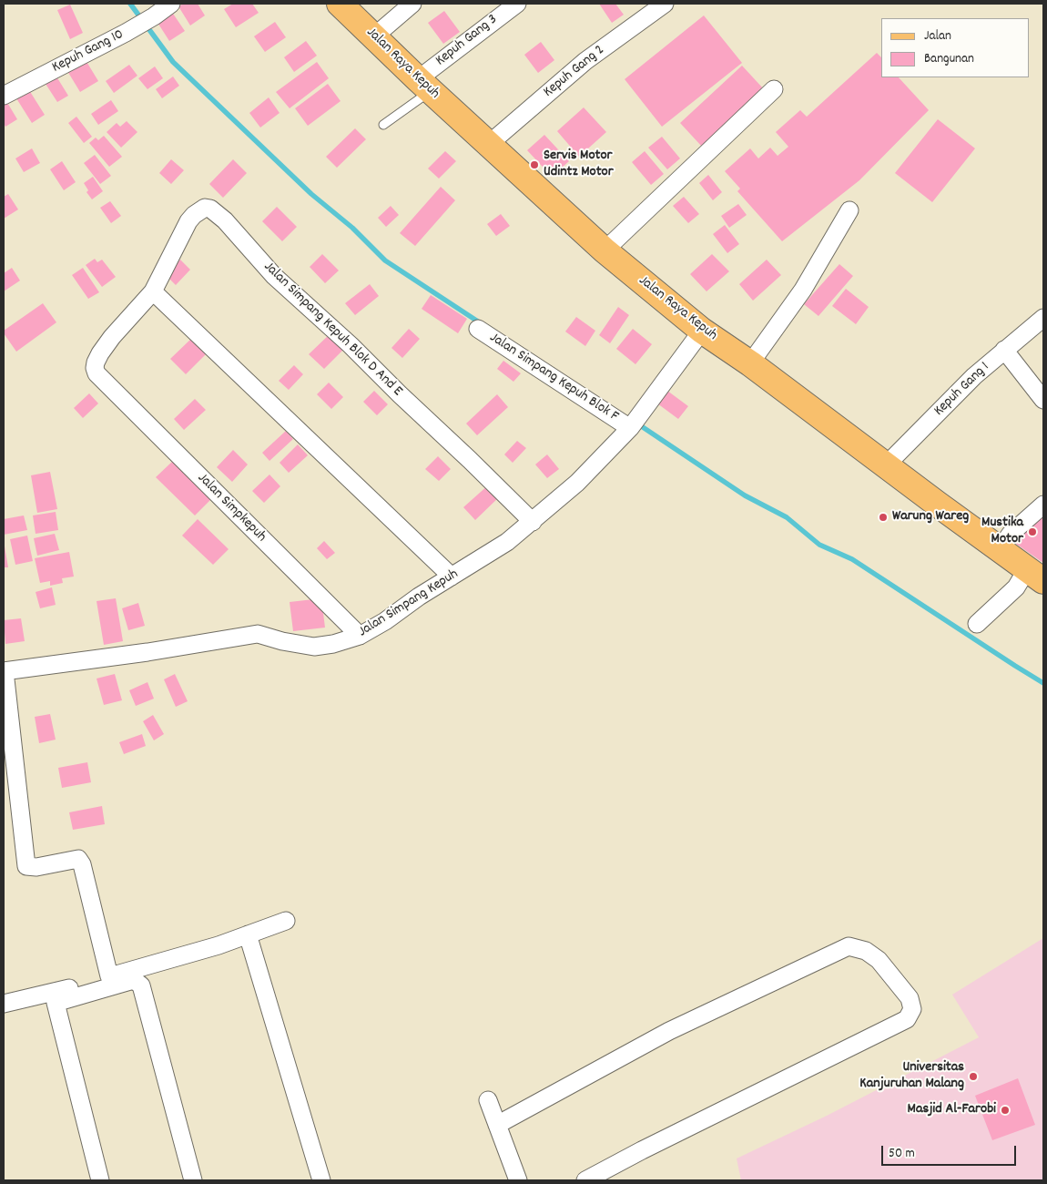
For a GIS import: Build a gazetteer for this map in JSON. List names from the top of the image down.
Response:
{
  "streets": {
    "main road": ["Jalan Raya Kepuh"],
    "street": [
      "Kepuh Gang 3",
      "Kepuh Gang 10",
      "Kepuh Gang 2",
      "Jalan Simpang Kepuh Blok D And E",
      "Jalan Simpang Kepuh Blok F",
      "Kepuh Gang 1",
      "Jalan Simpkepuh",
      "Jalan Simpang Kepuh"
    ]
  },
  "crossings": [
    ["Kepuh Gang 3", "Jalan Raya Kepuh"],
    ["Jalan Raya Kepuh", "Kepuh Gang 2"],
    ["Jalan Raya Kepuh", "Kepuh Gang 1"],
    ["Jalan Raya Kepuh", "Jalan Simpang Kepuh"],
    ["Jalan Simpang Kepuh Blok D And E", "Jalan Simpkepuh"],
    ["Jalan Simpang Kepuh Blok D And E", "Jalan Simpang Kepuh"],
    ["Jalan Simpang Kepuh Blok F", "Jalan Simpang Kepuh"],
    ["Jalan Simpkepuh", "Jalan Simpang Kepuh"]
  ],
  "places": [
    "Servis Motor Udintz Motor",
    "Warung Wareg",
    "Mustika Motor",
    "Universitas Kanjuruhan Malang",
    "Masjid Al-Farobi"
  ],
  "legend": ["Jalan", "Bangunan"],
  "scale_bar": "50 m"
}
